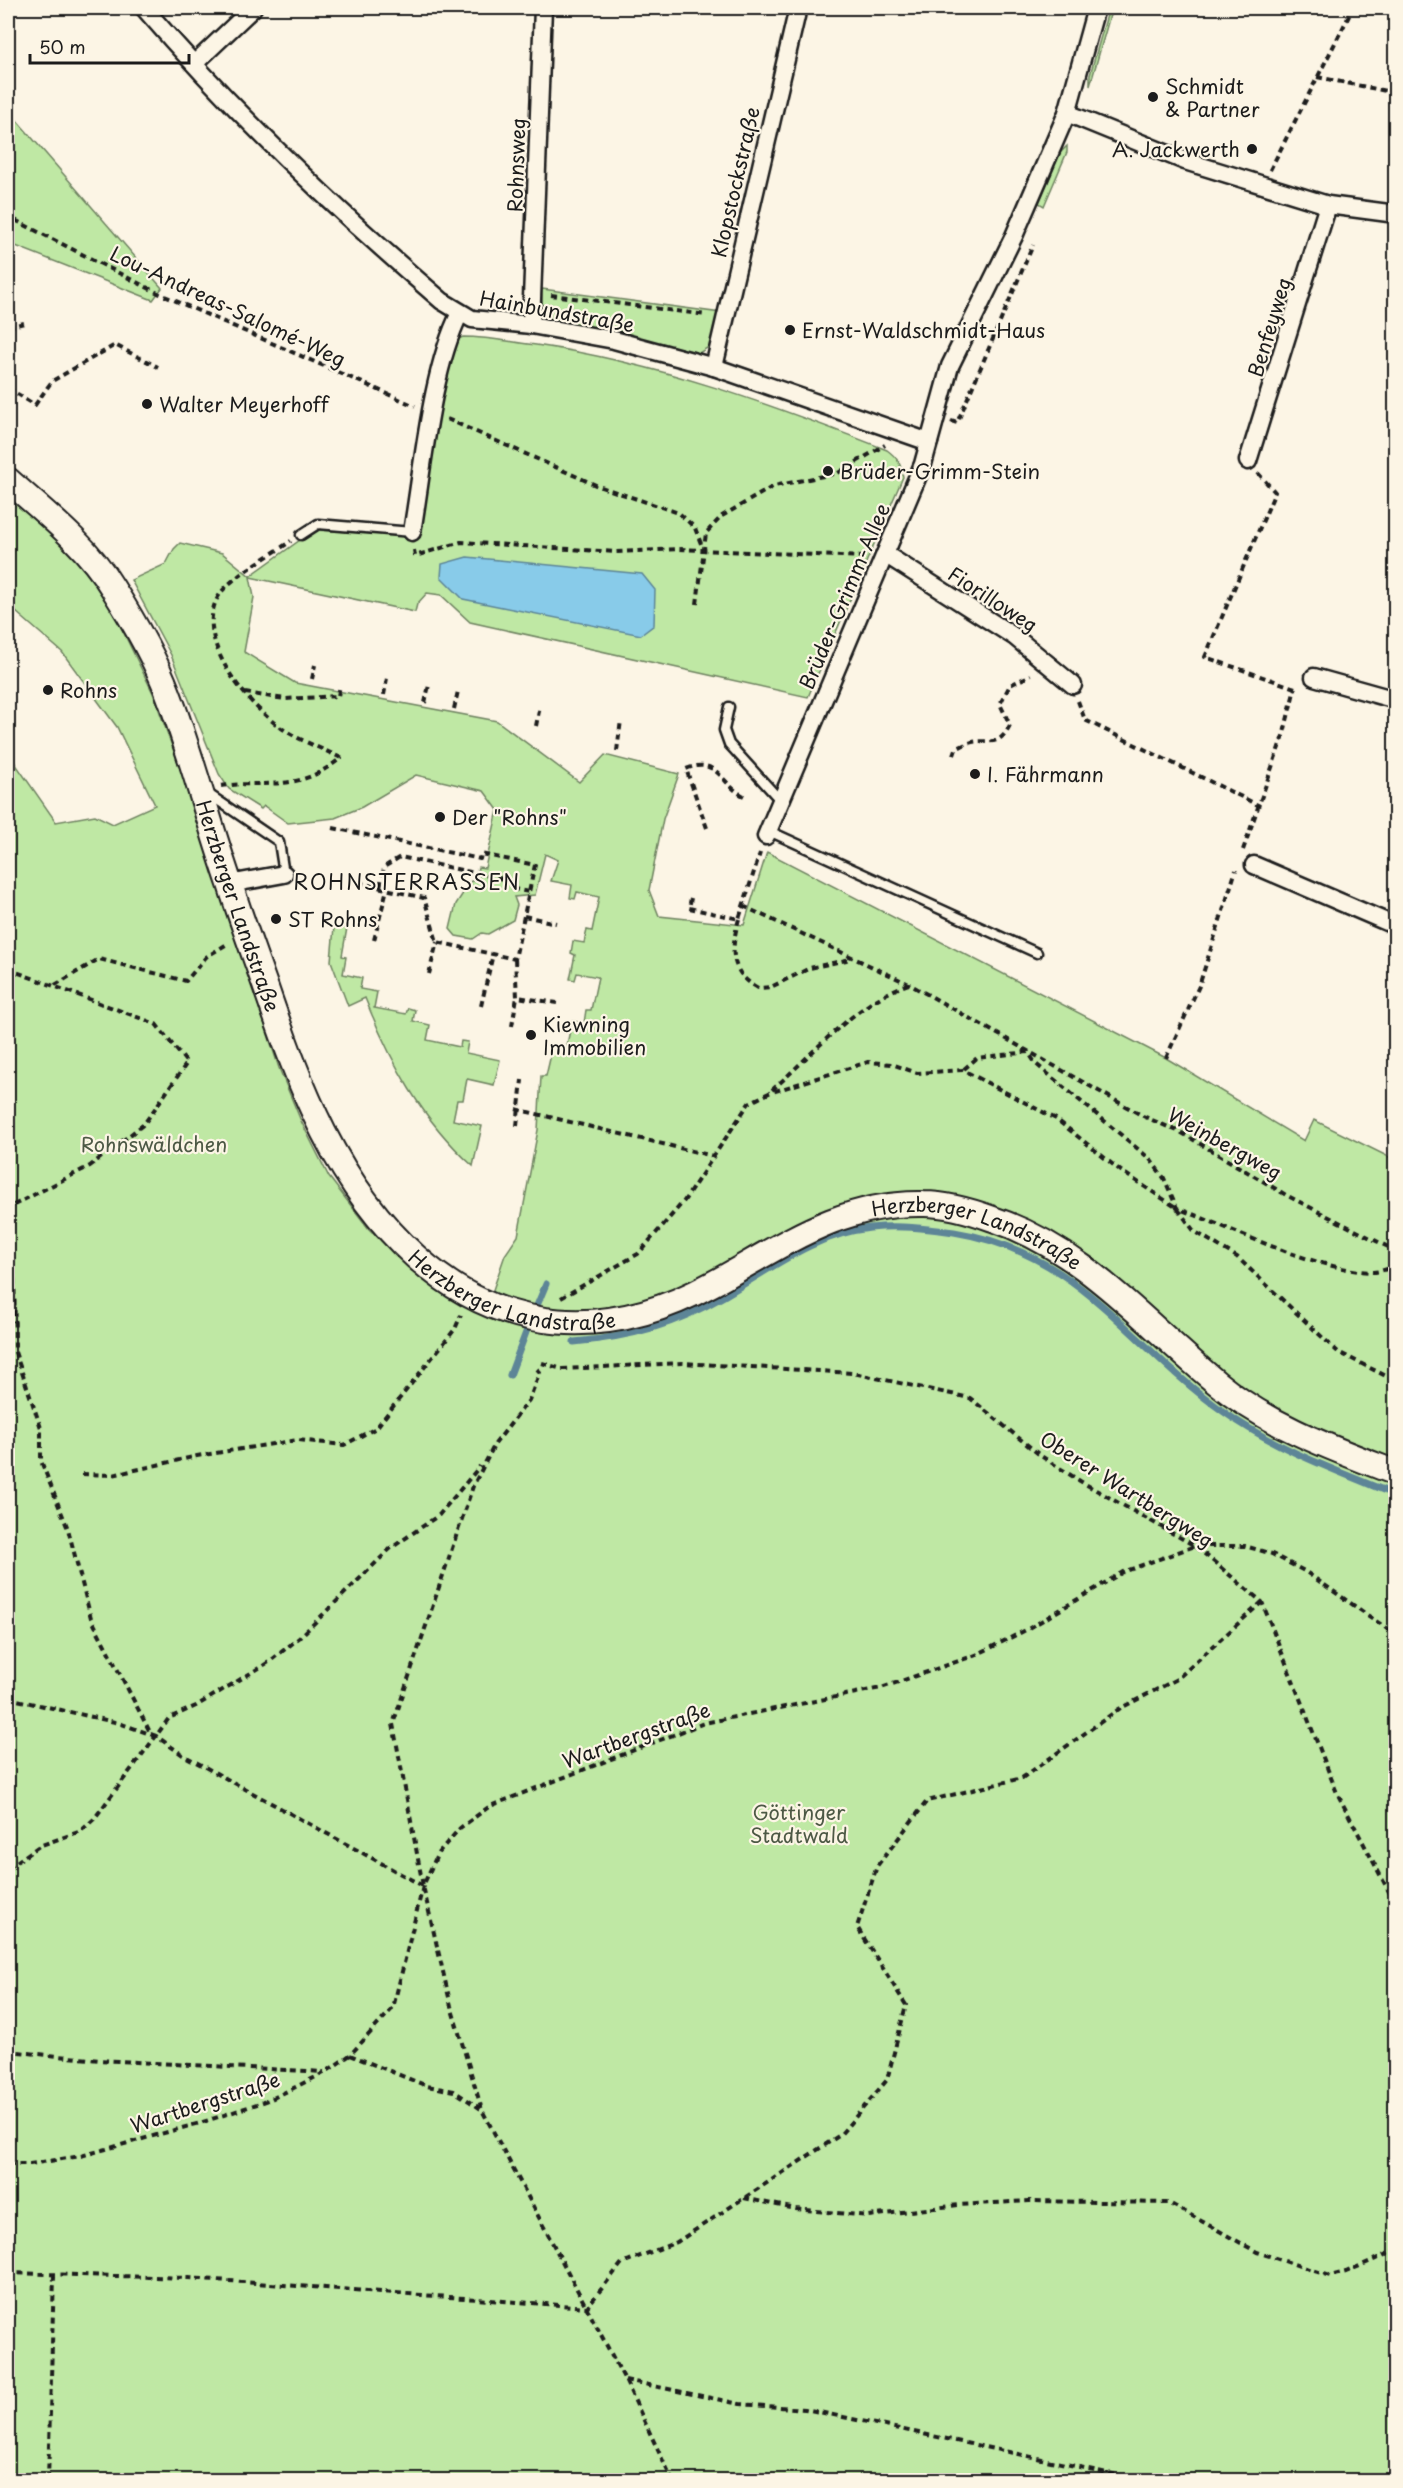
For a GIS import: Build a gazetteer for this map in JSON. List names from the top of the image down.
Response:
{
  "streets": {
    "street": [
      "Rohnsweg",
      "Klopstockstraße",
      "Hainbundstraße",
      "Benfeyweg",
      "Brüder-Grimm-Allee",
      "Fiorilloweg",
      "Herzberger Landstraße"
    ],
    "path": [
      "Lou-Andreas-Salomé-Weg",
      "Weinbergweg",
      "Oberer Wartbergweg",
      "Wartbergstraße"
    ]
  },
  "crossings": [
    ["Rohnsweg", "Hainbundstraße"],
    ["Klopstockstraße", "Hainbundstraße"],
    ["Hainbundstraße", "Brüder-Grimm-Allee"],
    ["Brüder-Grimm-Allee", "Fiorilloweg"],
    ["Oberer Wartbergweg", "Wartbergstraße"]
  ],
  "districts": ["ROHNSTERRASSEN"],
  "parks": ["Rohnswäldchen", "Göttinger Stadtwald"],
  "places": [
    "Schmidt & Partner",
    "A. Jackwerth",
    "Ernst-Waldschmidt-Haus",
    "Walter Meyerhoff",
    "Brüder-Grimm-Stein",
    "Rohns",
    "I. Fährmann",
    "Der \"Rohns\"",
    "ST Rohns",
    "Kiewning Immobilien"
  ],
  "scale_bar": "50 m"
}
